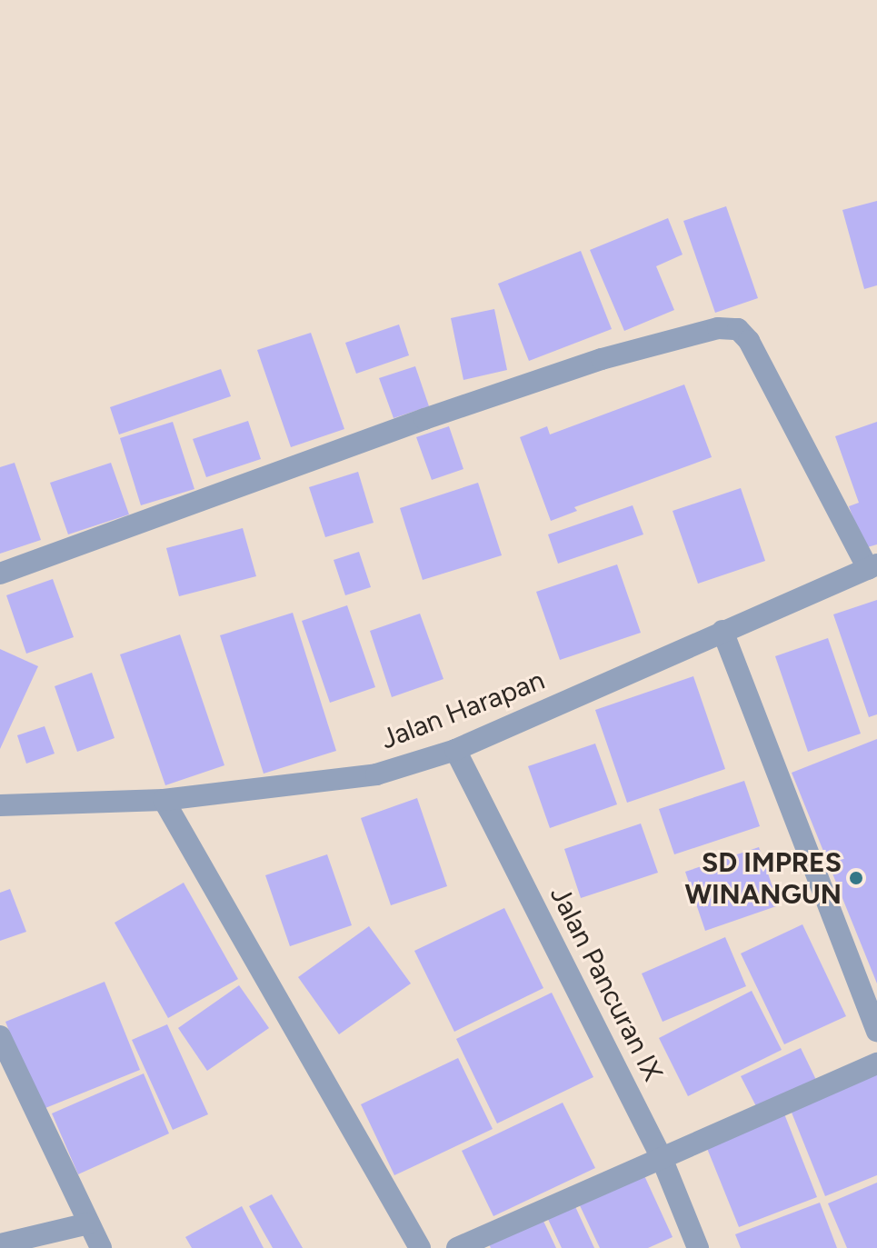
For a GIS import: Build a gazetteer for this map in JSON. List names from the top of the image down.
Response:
{
  "streets": {
    "street": ["Jalan Harapan", "Jalan Pancuran IX"]
  },
  "crossings": [
    ["Jalan Harapan", "Jalan Pancuran IX"]
  ],
  "places": ["SD IMPRES WINANGUN"]
}
